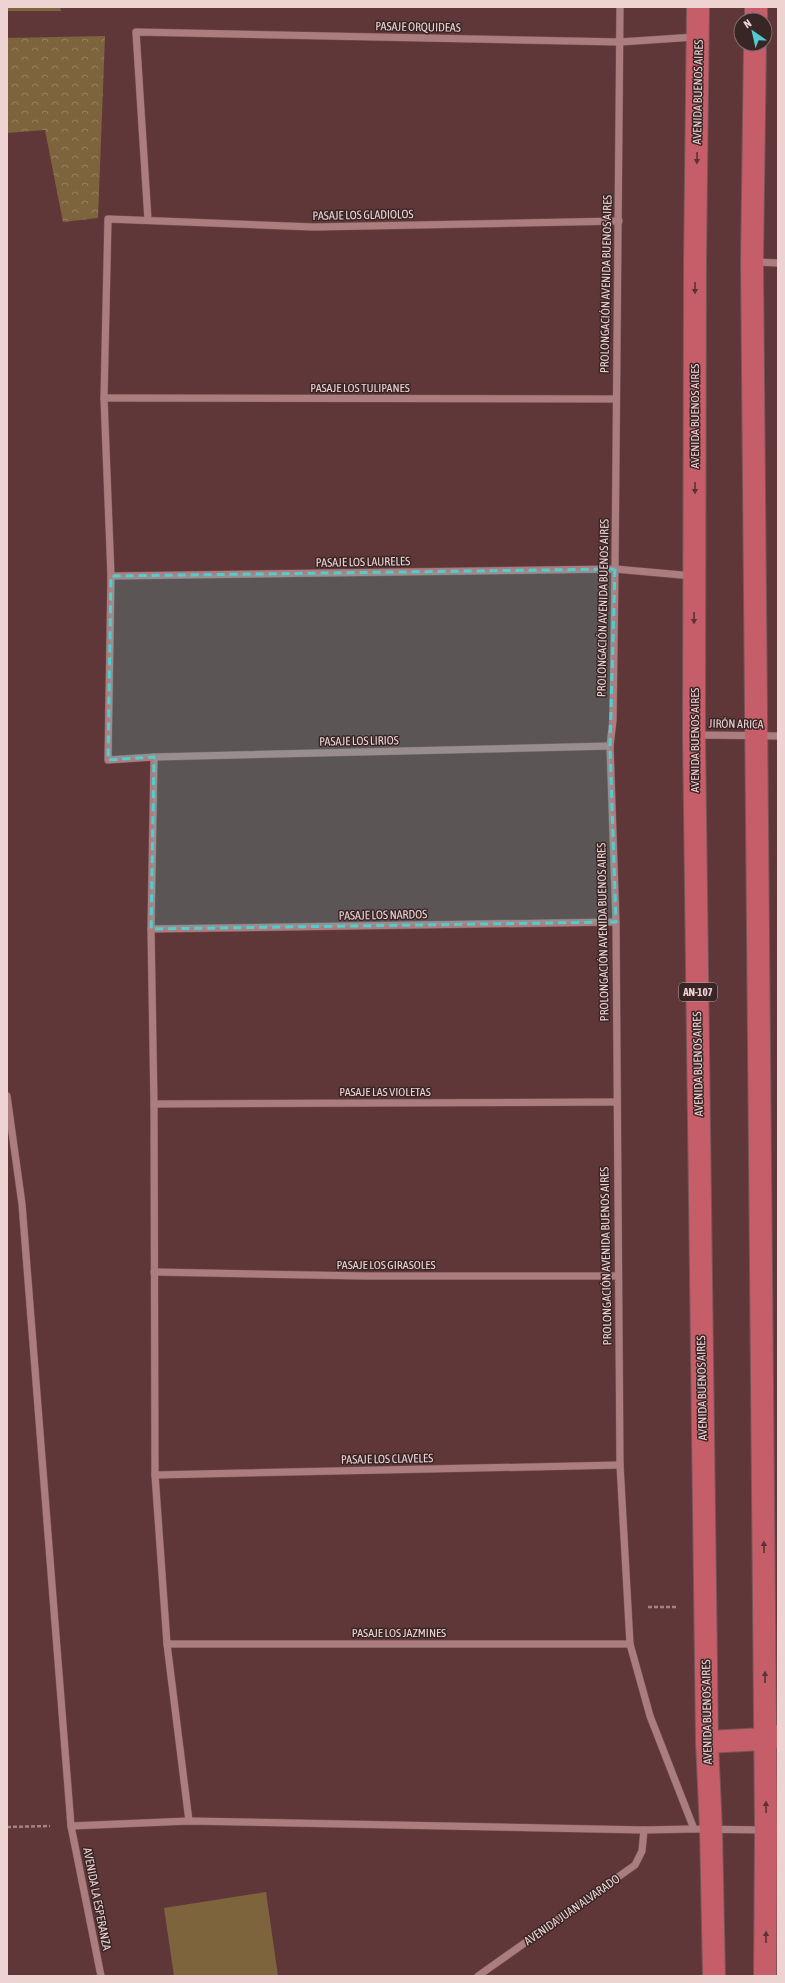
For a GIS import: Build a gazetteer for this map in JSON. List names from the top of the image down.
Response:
{
  "streets": {
    "main road": ["AVENIDA BUENOS AIRES", "AN-107"],
    "street": [
      "PASAJE ORQUIDEAS",
      "PASAJE LOS GLADIOLOS",
      "PROLONGACIÓN AVENIDA BUENOS AIRES",
      "PASAJE LOS TULIPANES",
      "PASAJE LOS LAURELES",
      "JIRÓN ARICA",
      "PASAJE LOS LIRIOS",
      "PASAJE LOS NARDOS",
      "PASAJE LAS VIOLETAS",
      "PASAJE LOS GIRASOLES",
      "PASAJE LOS CLAVELES",
      "PASAJE LOS JAZMINES",
      "AVENIDA LA ESPERANZA",
      "AVENIDA JUAN ALVARADO"
    ]
  },
  "crossings": [
    ["PASAJE ORQUIDEAS", "AVENIDA BUENOS AIRES"],
    ["PASAJE ORQUIDEAS", "PASAJE LOS GLADIOLOS"],
    ["PASAJE ORQUIDEAS", "PROLONGACIÓN AVENIDA BUENOS AIRES"],
    ["AVENIDA BUENOS AIRES", "PROLONGACIÓN AVENIDA BUENOS AIRES"],
    ["AVENIDA BUENOS AIRES", "PASAJE LOS LAURELES"],
    ["AVENIDA BUENOS AIRES", "JIRÓN ARICA"],
    ["PASAJE LOS GLADIOLOS", "PROLONGACIÓN AVENIDA BUENOS AIRES"],
    ["PASAJE LOS GLADIOLOS", "PASAJE LOS TULIPANES"],
    ["PROLONGACIÓN AVENIDA BUENOS AIRES", "PASAJE LOS TULIPANES"],
    ["PROLONGACIÓN AVENIDA BUENOS AIRES", "PASAJE LOS LAURELES"],
    ["PROLONGACIÓN AVENIDA BUENOS AIRES", "PASAJE LOS LIRIOS"],
    ["PROLONGACIÓN AVENIDA BUENOS AIRES", "PASAJE LOS NARDOS"],
    ["PROLONGACIÓN AVENIDA BUENOS AIRES", "PASAJE LAS VIOLETAS"],
    ["PROLONGACIÓN AVENIDA BUENOS AIRES", "PASAJE LOS GIRASOLES"],
    ["PROLONGACIÓN AVENIDA BUENOS AIRES", "PASAJE LOS CLAVELES"],
    ["PROLONGACIÓN AVENIDA BUENOS AIRES", "PASAJE LOS JAZMINES"],
    ["PASAJE LOS LAURELES", "PASAJE LOS LIRIOS"]
  ],
  "north": "top left"
}
